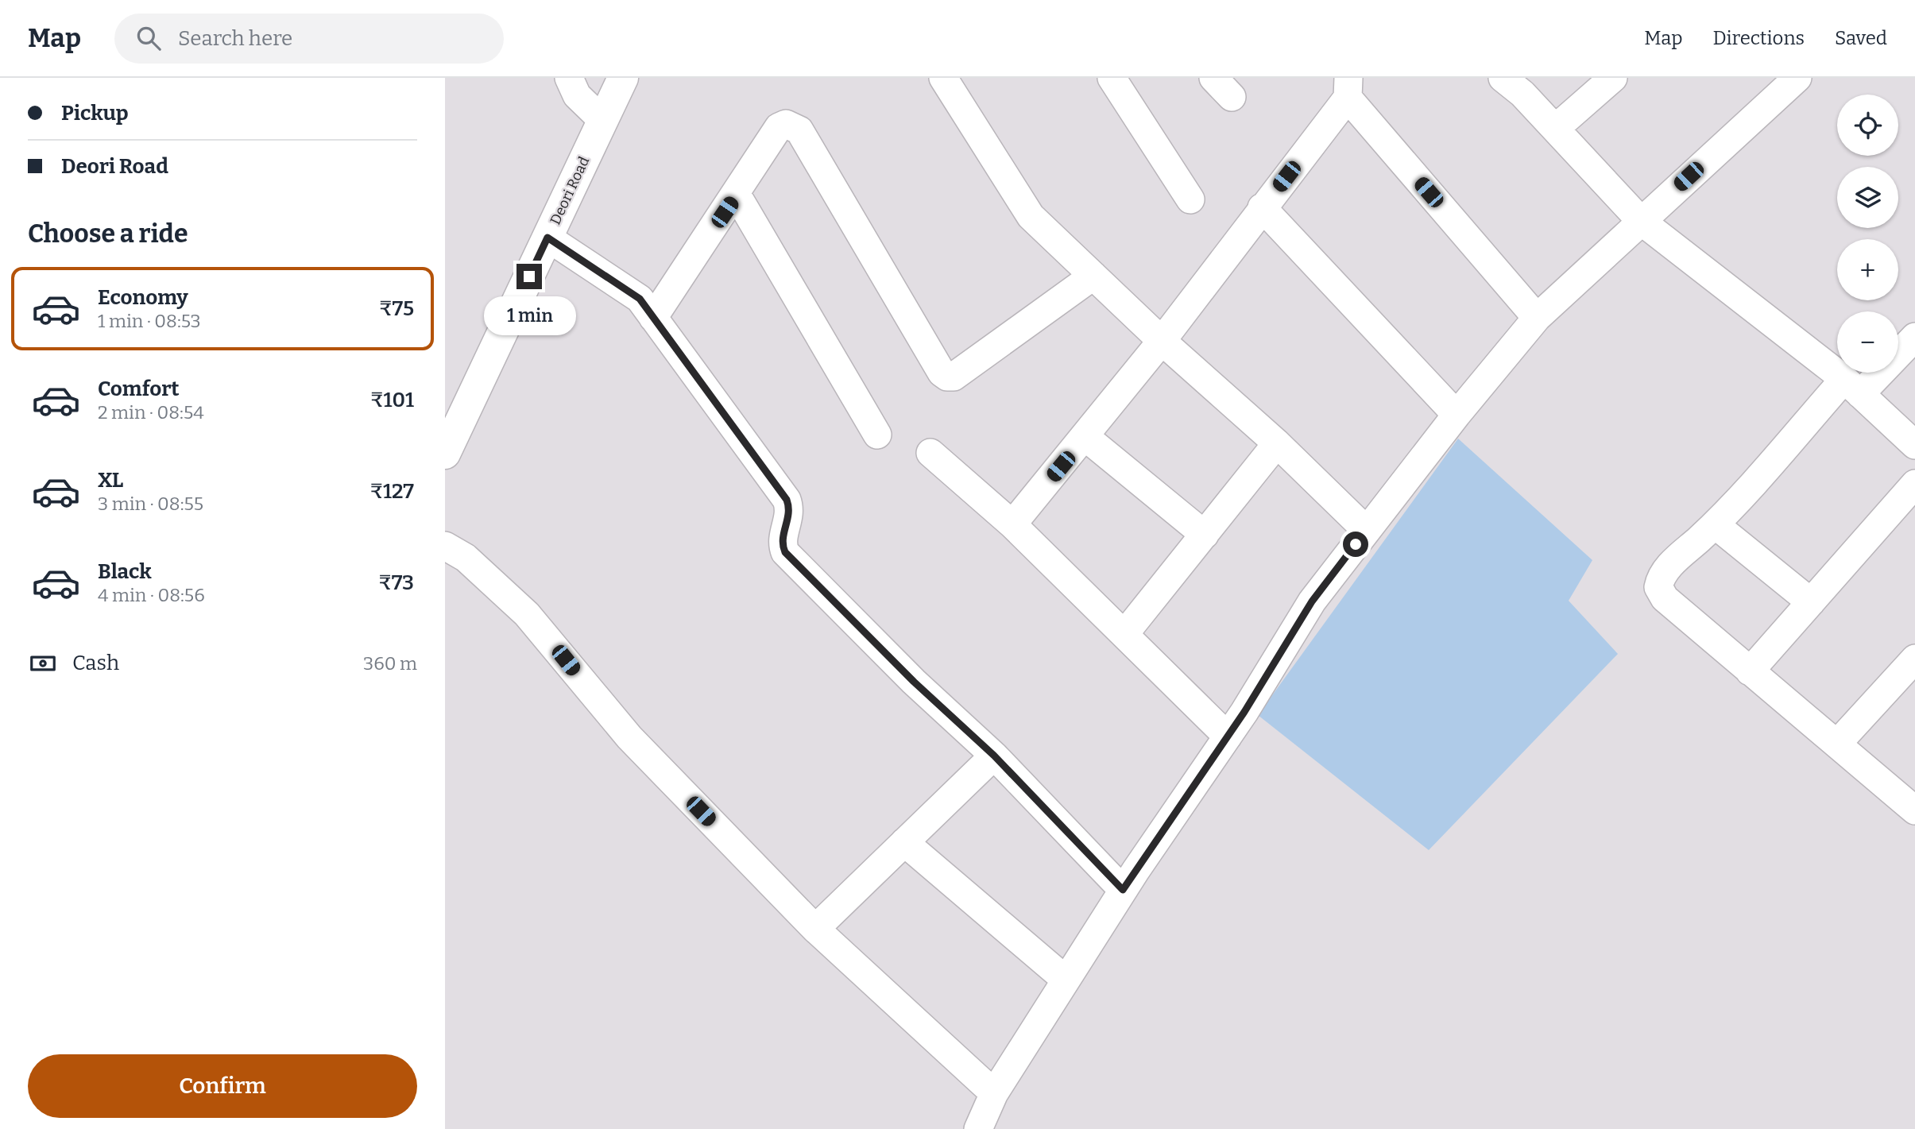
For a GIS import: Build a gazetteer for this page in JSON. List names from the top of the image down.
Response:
{
  "streets": {
    "street": ["Deori Road"]
  },
  "page": {
    "header": "Map",
    "search": "Search here",
    "nav": ["Map", "Directions", "Saved"],
    "banner": ["Pickup", "Deori Road"],
    "map_buttons": ["+", "−"],
    "heading": "Choose a ride",
    "list": [
      {
        "name": "Economy",
        "note": "1 min · 08:53",
        "value": "₹75"
      },
      {
        "name": "Comfort",
        "note": "2 min · 08:54",
        "value": "₹101"
      },
      {
        "name": "XL",
        "note": "3 min · 08:55",
        "value": "₹127"
      },
      {
        "name": "Black",
        "note": "4 min · 08:56",
        "value": "₹73"
      }
    ],
    "bubble": "1 min",
    "pay": ["Cash", "360 m"],
    "buttons": "Confirm"
  }
}
